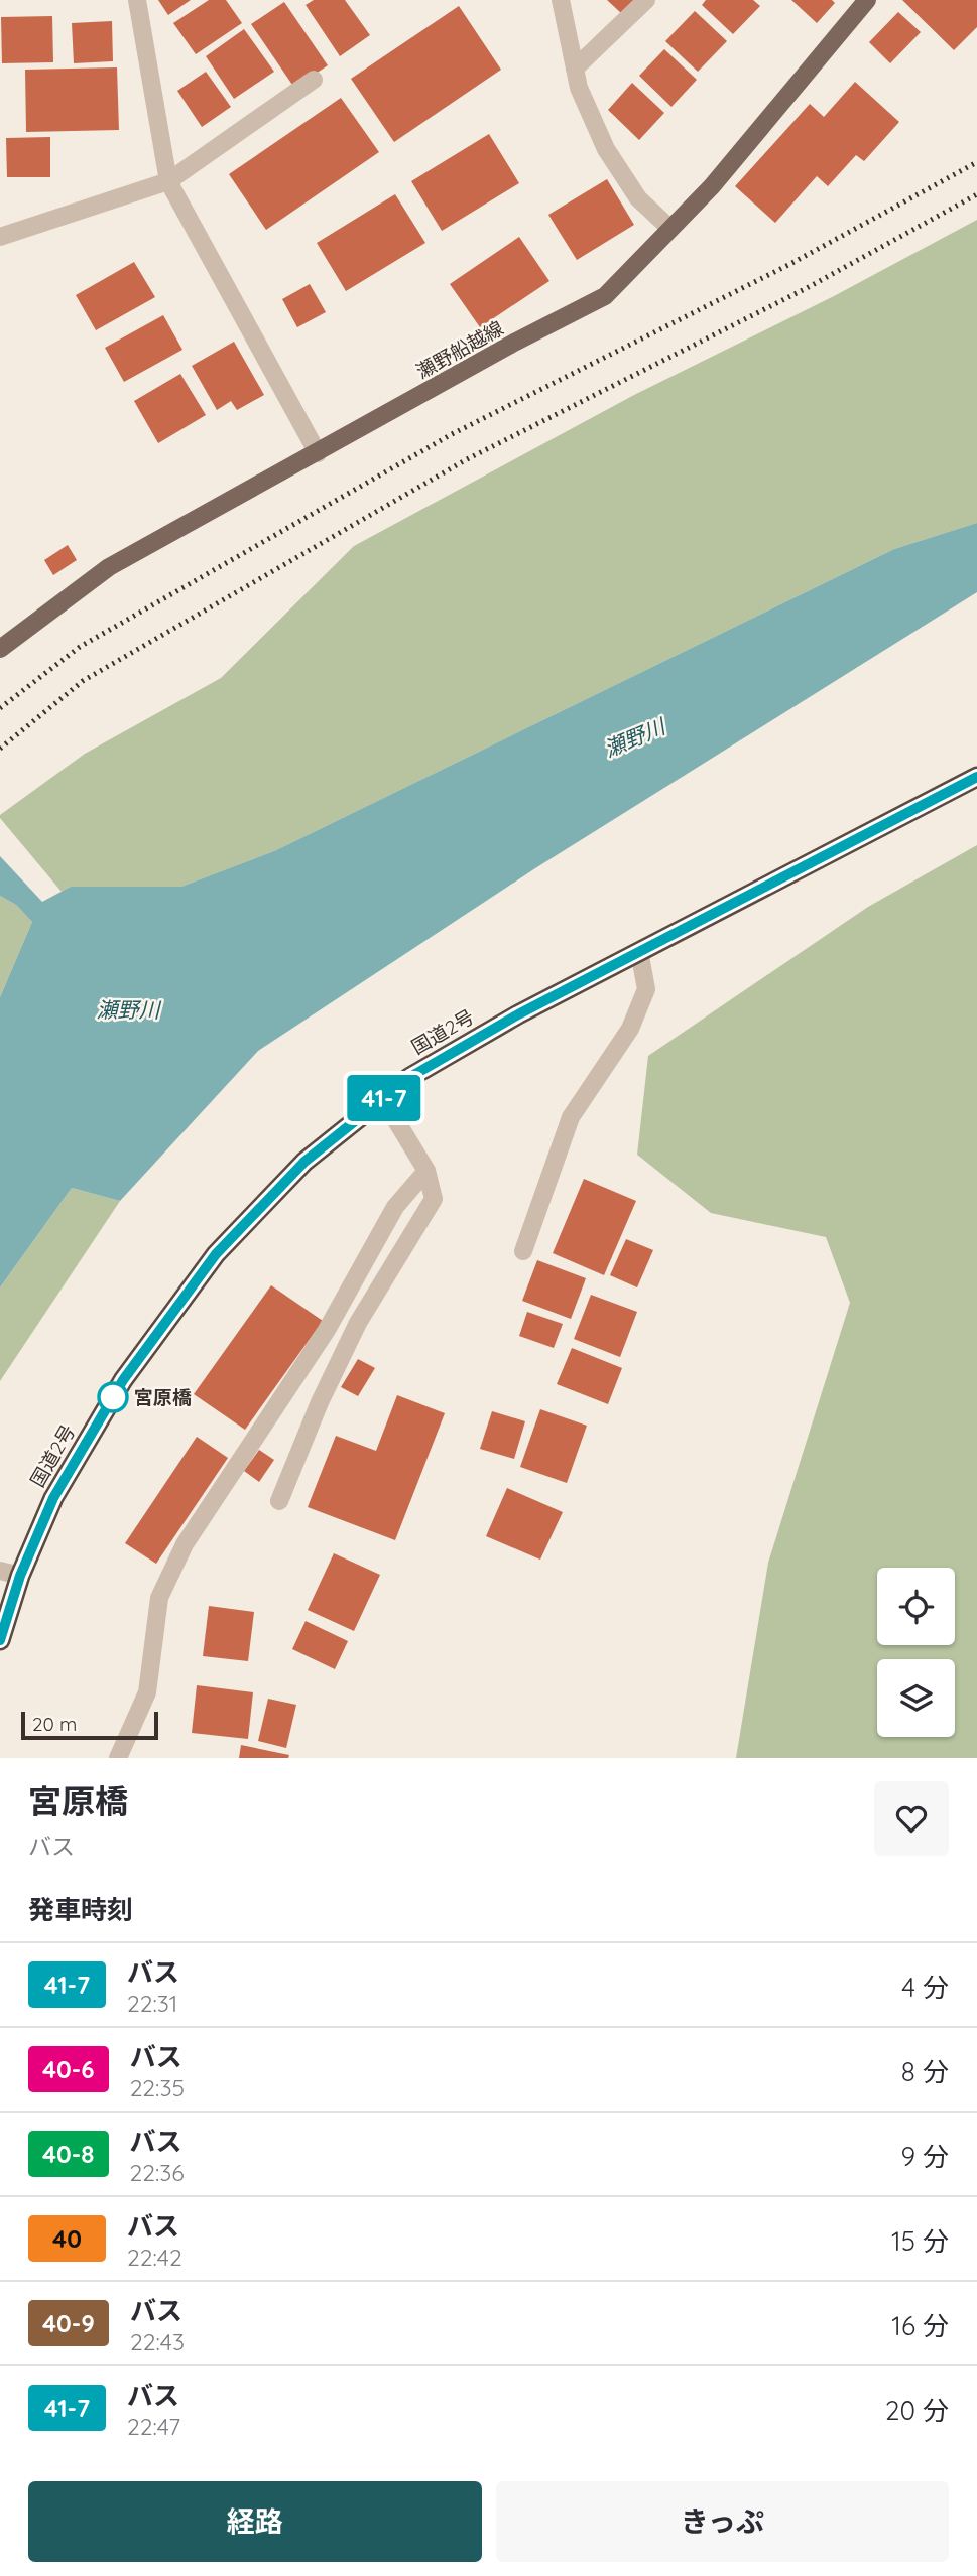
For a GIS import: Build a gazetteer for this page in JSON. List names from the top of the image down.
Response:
{
  "streets": {
    "highway": ["国道2号"],
    "main road": ["瀬野船越線"]
  },
  "water": ["瀬野川"],
  "places": ["宮原橋"],
  "lines": ["bus line 41-7"],
  "scale_bar": "20 m",
  "page": {
    "on_map": "41-7",
    "scale": "20 m",
    "heading": [
      ["宮原橋", "バス"],
      "発車時刻"
    ],
    "list": [
      {
        "mark": "41-7",
        "name": "バス",
        "note": "22:31",
        "value": "4 分"
      },
      {
        "mark": "40-6",
        "name": "バス",
        "note": "22:35",
        "value": "8 分"
      },
      {
        "mark": "40-8",
        "name": "バス",
        "note": "22:36",
        "value": "9 分"
      },
      {
        "mark": "40",
        "name": "バス",
        "note": "22:42",
        "value": "15 分"
      },
      {
        "mark": "40-9",
        "name": "バス",
        "note": "22:43",
        "value": "16 分"
      },
      {
        "mark": "41-7",
        "name": "バス",
        "note": "22:47",
        "value": "20 分"
      }
    ],
    "buttons": ["経路", "きっぷ"]
  }
}
